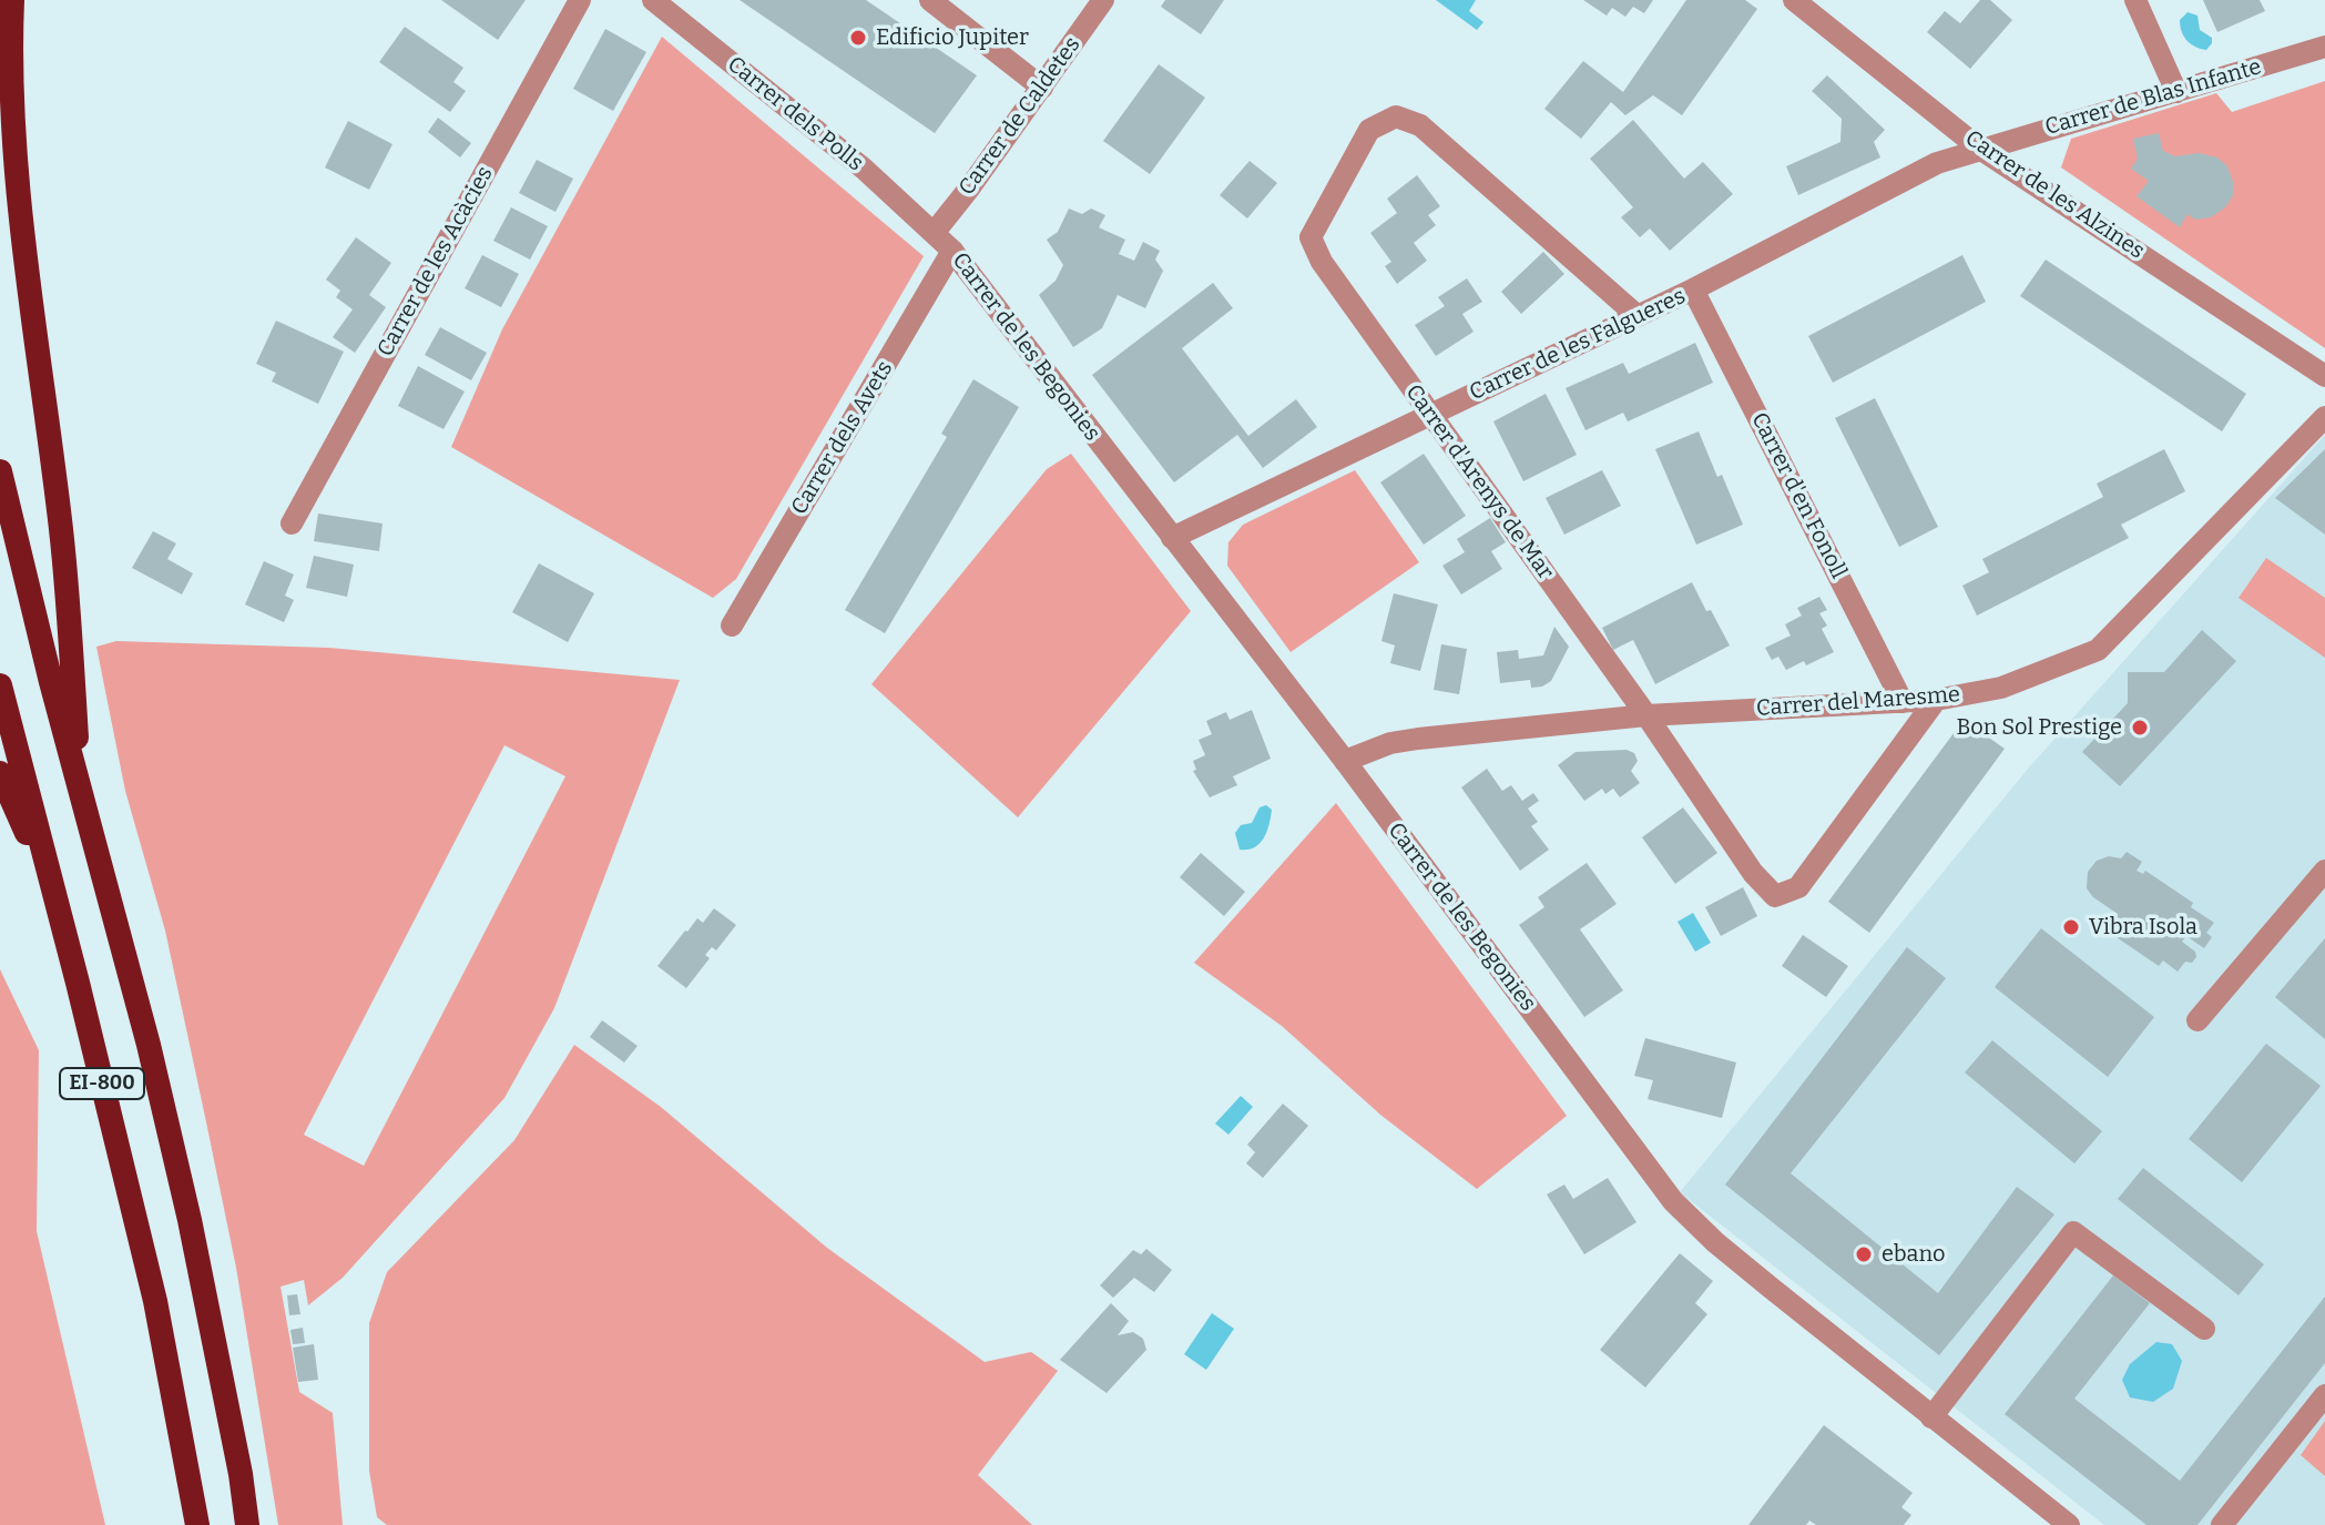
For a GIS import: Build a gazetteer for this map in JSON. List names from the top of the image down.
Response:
{
  "streets": {
    "highway": ["EI-800"],
    "street": [
      "Carrer de Blas Infante",
      "Carrer dels Polls",
      "Carrer de Caldetes",
      "Carrer de les Alzines",
      "Carrer de les Acàcies",
      "Carrer de les Falgueres",
      "Carrer de les Begonies",
      "Carrer dels Avets",
      "Carrer d'Arenys de Mar",
      "Carrer d'en Fonoll",
      "Carrer del Maresme"
    ]
  },
  "crossings": [
    ["Carrer de Blas Infante", "Carrer de les Alzines"],
    ["Carrer de Blas Infante", "Carrer de les Falgueres"],
    ["Carrer dels Polls", "Carrer de Caldetes"],
    ["Carrer dels Polls", "Carrer de les Begonies"],
    ["Carrer de Caldetes", "Carrer de les Begonies"],
    ["Carrer de les Alzines", "Carrer de les Falgueres"],
    ["Carrer de les Falgueres", "Carrer de les Begonies"],
    ["Carrer de les Falgueres", "Carrer d'Arenys de Mar"],
    ["Carrer de les Falgueres", "Carrer d'en Fonoll"],
    ["Carrer de les Begonies", "Carrer dels Avets"],
    ["Carrer de les Begonies", "Carrer del Maresme"],
    ["Carrer d'Arenys de Mar", "Carrer del Maresme"],
    ["Carrer d'en Fonoll", "Carrer del Maresme"]
  ],
  "places": [
    "Edificio Jupiter",
    "Bon Sol Prestige",
    "Vibra Isola",
    "ebano"
  ]
}
